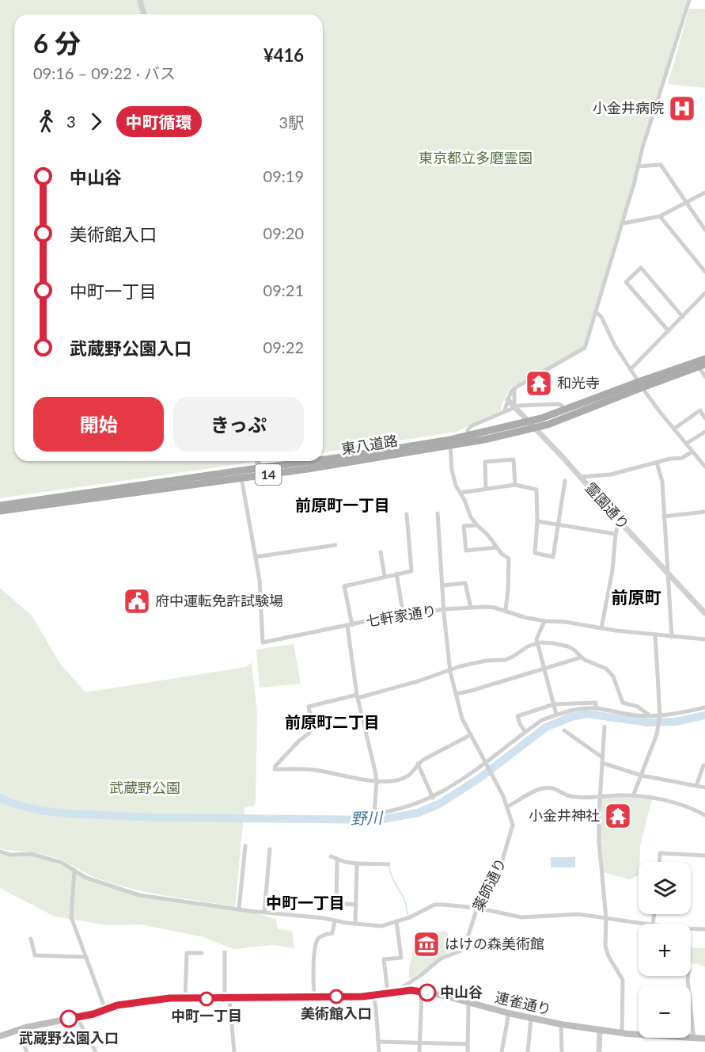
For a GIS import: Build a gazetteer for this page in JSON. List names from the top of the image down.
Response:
{
  "streets": {
    "main road": ["東八道路", "14", "連雀通り"],
    "street": ["霊園通り", "七軒家通り", "薬師通り"]
  },
  "crossings": [
    ["東八道路", "霊園通り"],
    ["東八道路", "七軒家通り"],
    ["薬師通り", "連雀通り"]
  ],
  "districts": [
    "前原町一丁目",
    "前原町",
    "前原町二丁目",
    "中町一丁目"
  ],
  "water": ["野川"],
  "parks": ["東京都立多磨霊園", "武蔵野公園"],
  "places": {
    "hospital": ["小金井病院"],
    "temple": ["和光寺", "小金井神社"],
    "public building": ["府中運転免許試験場"],
    "museum": ["はけの森美術館"],
    "other": [
      "中山谷",
      "美術館入口",
      "中町一丁目",
      "武蔵野公園入口"
    ]
  },
  "lines": ["bus line 中町循環"],
  "page": {
    "heading": ["6 分", "09:16 – 09:22 · バス", "¥416"],
    "legs": ["3", "中町循環", "3駅"],
    "list": [
      {
        "name": "中山谷",
        "value": "09:19"
      },
      {
        "name": "美術館入口",
        "value": "09:20"
      },
      {
        "name": "中町一丁目",
        "value": "09:21"
      },
      {
        "name": "武蔵野公園入口",
        "value": "09:22"
      }
    ],
    "buttons": ["開始", "きっぷ"],
    "map_buttons": ["+", "−"]
  }
}
